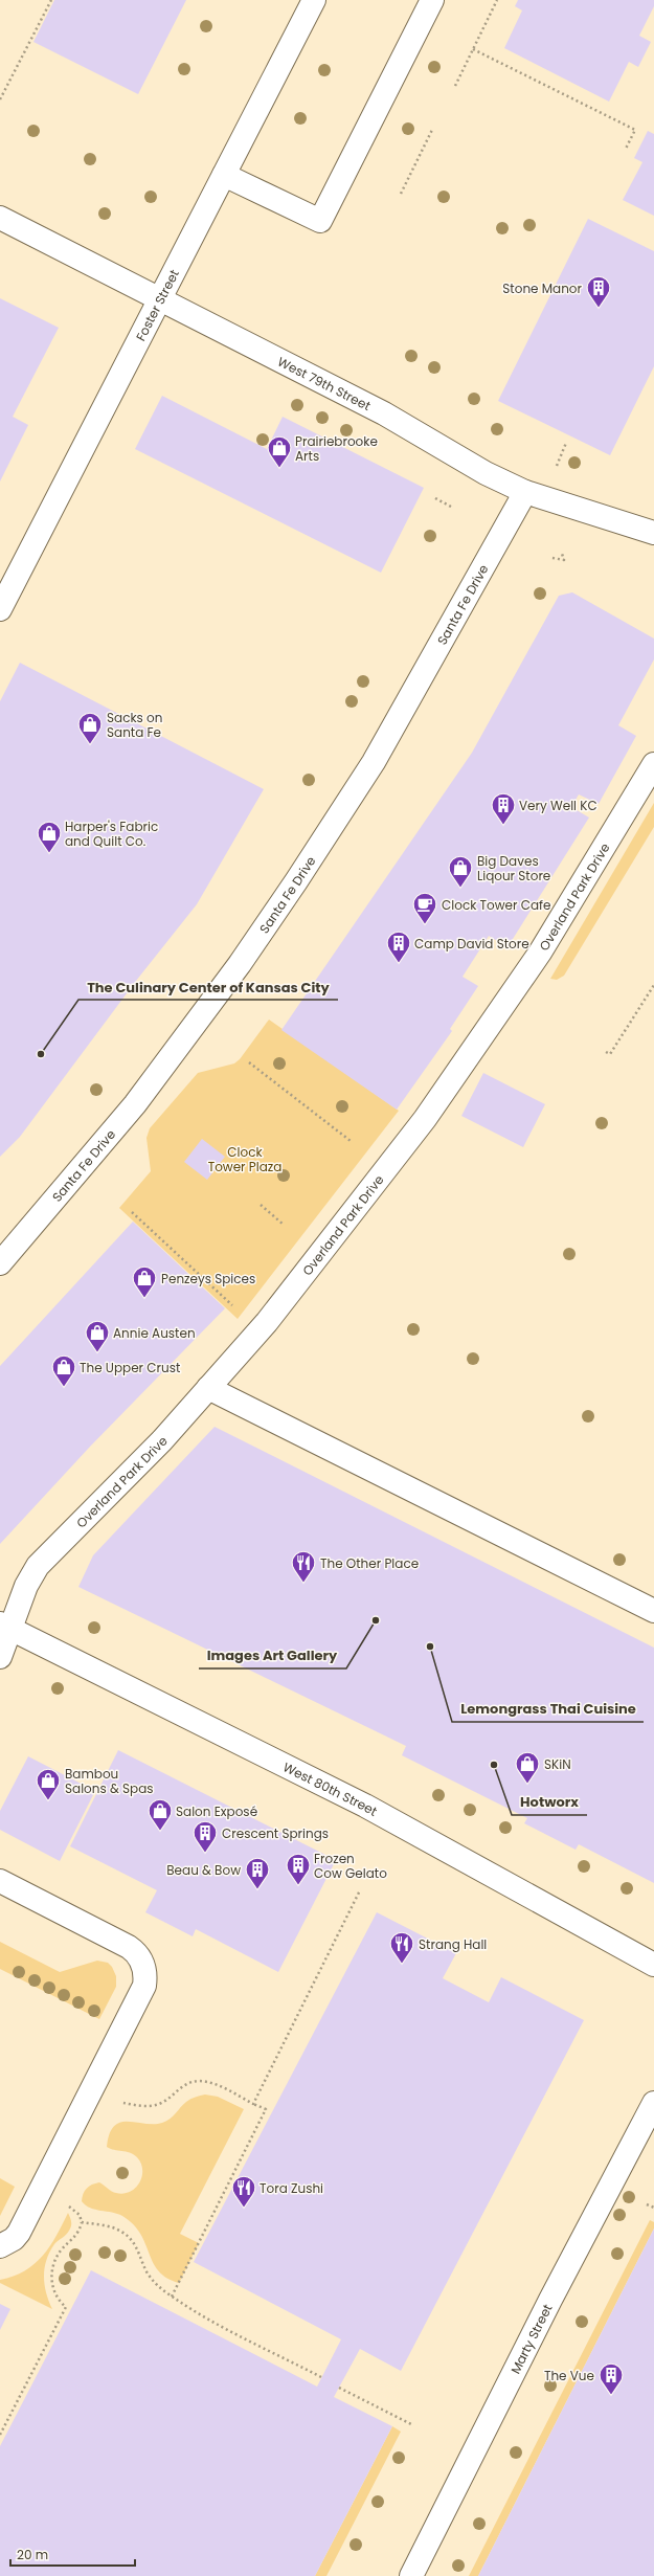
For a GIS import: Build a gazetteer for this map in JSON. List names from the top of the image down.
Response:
{
  "streets": {
    "street": [
      "Foster Street",
      "West 79th Street",
      "Santa Fe Drive",
      "Overland Park Drive",
      "West 80th Street",
      "Marty Street"
    ]
  },
  "crossings": [
    ["Foster Street", "West 79th Street"],
    ["West 79th Street", "Santa Fe Drive"],
    ["Overland Park Drive", "West 80th Street"]
  ],
  "parks": ["Clock Tower Plaza"],
  "places": {
    "building": [
      "Stone Manor",
      "Very Well KC",
      "Camp David Store",
      "Crescent Springs",
      "Frozen Cow Gelato",
      "Beau & Bow",
      "The Vue"
    ],
    "shop": [
      "Prairiebrooke Arts",
      "Sacks on Santa Fe",
      "Harper's Fabric and Quilt Co.",
      "Big Daves Liqour Store",
      "Penzeys Spices",
      "Annie Austen",
      "The Upper Crust",
      "SKiN",
      "Bambou Salons & Spas",
      "Salon Exposé"
    ],
    "cafe": ["Clock Tower Cafe"],
    "other": [
      "The Culinary Center of Kansas City",
      "Images Art Gallery",
      "Lemongrass Thai Cuisine",
      "Hotworx"
    ],
    "restaurant": ["The Other Place", "Strang Hall", "Tora Zushi"]
  },
  "scale_bar": "20 m"
}
